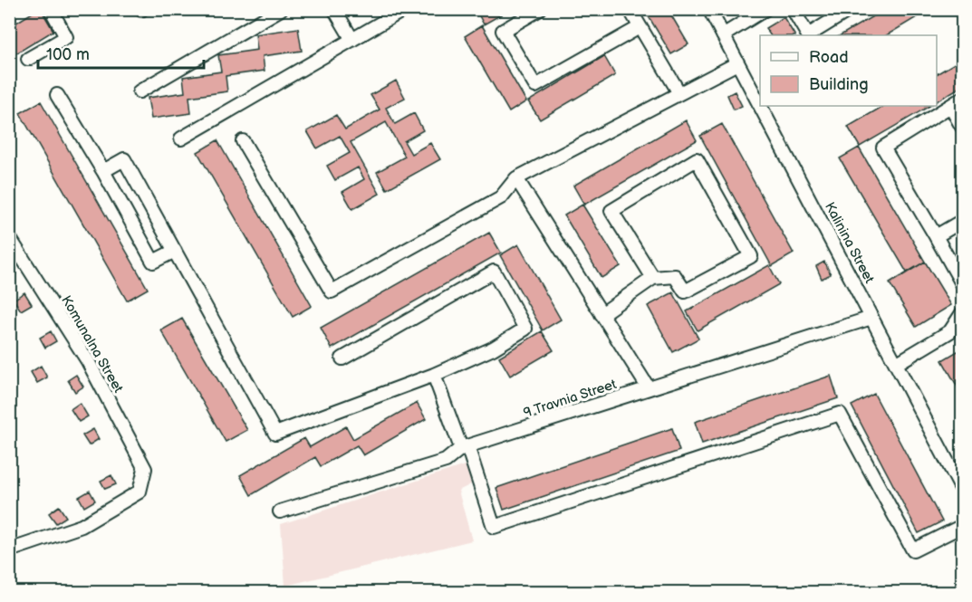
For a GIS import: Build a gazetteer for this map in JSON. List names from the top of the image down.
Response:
{
  "streets": {
    "street": ["Kalinina Street", "Komunalna Street", "9 Travnia Street"]
  },
  "crossings": [
    ["Kalinina Street", "9 Travnia Street"]
  ],
  "legend": ["Road", "Building"],
  "scale_bar": "100 m"
}
